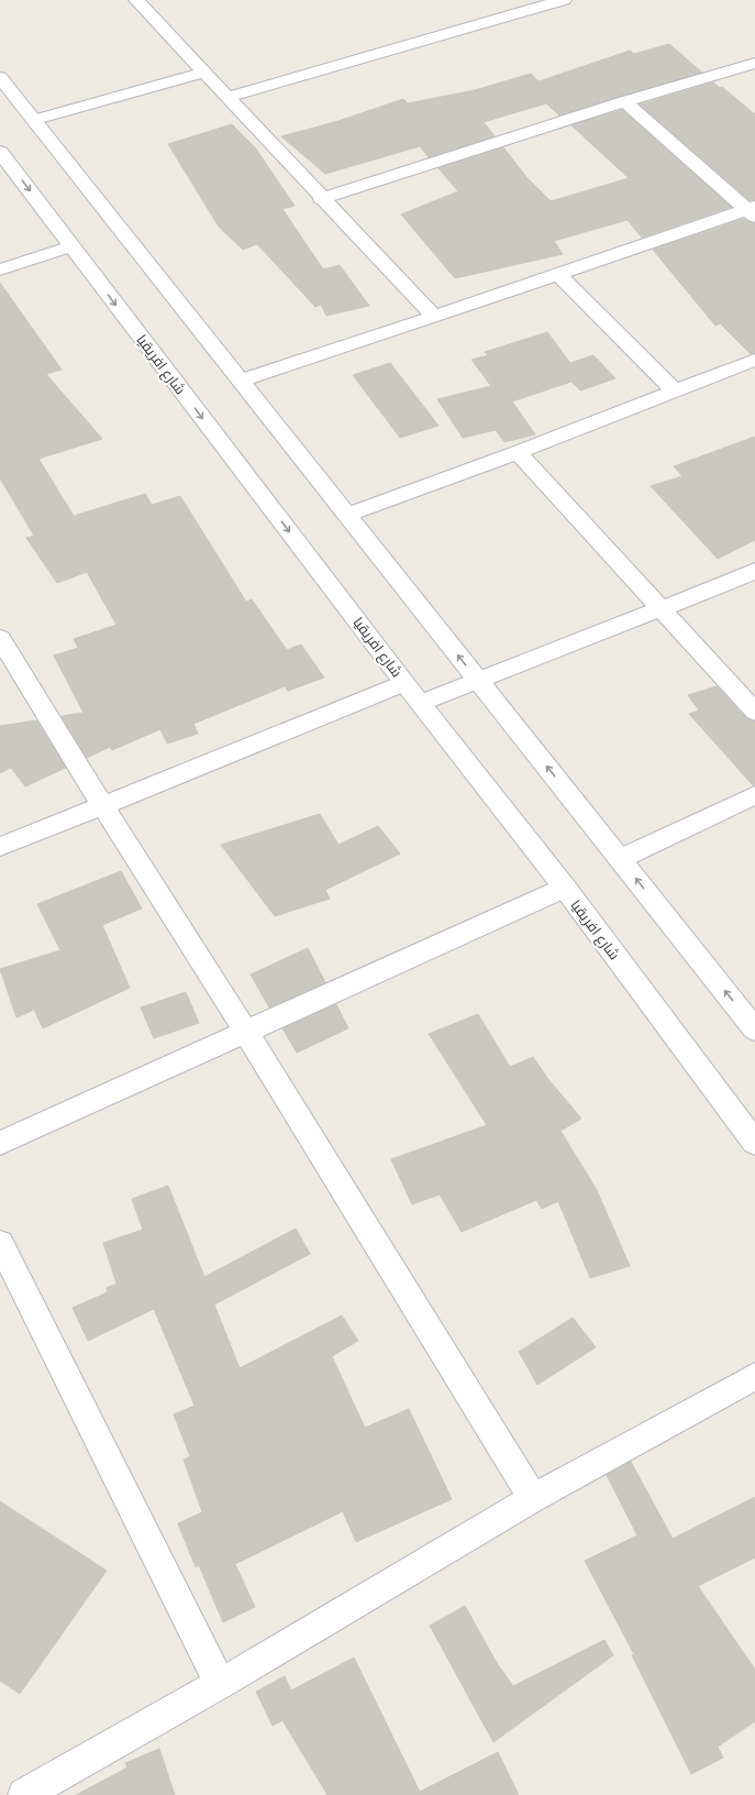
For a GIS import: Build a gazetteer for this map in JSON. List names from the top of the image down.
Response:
{
  "streets": {
    "street": ["شارع افريقيا"]
  }
}
